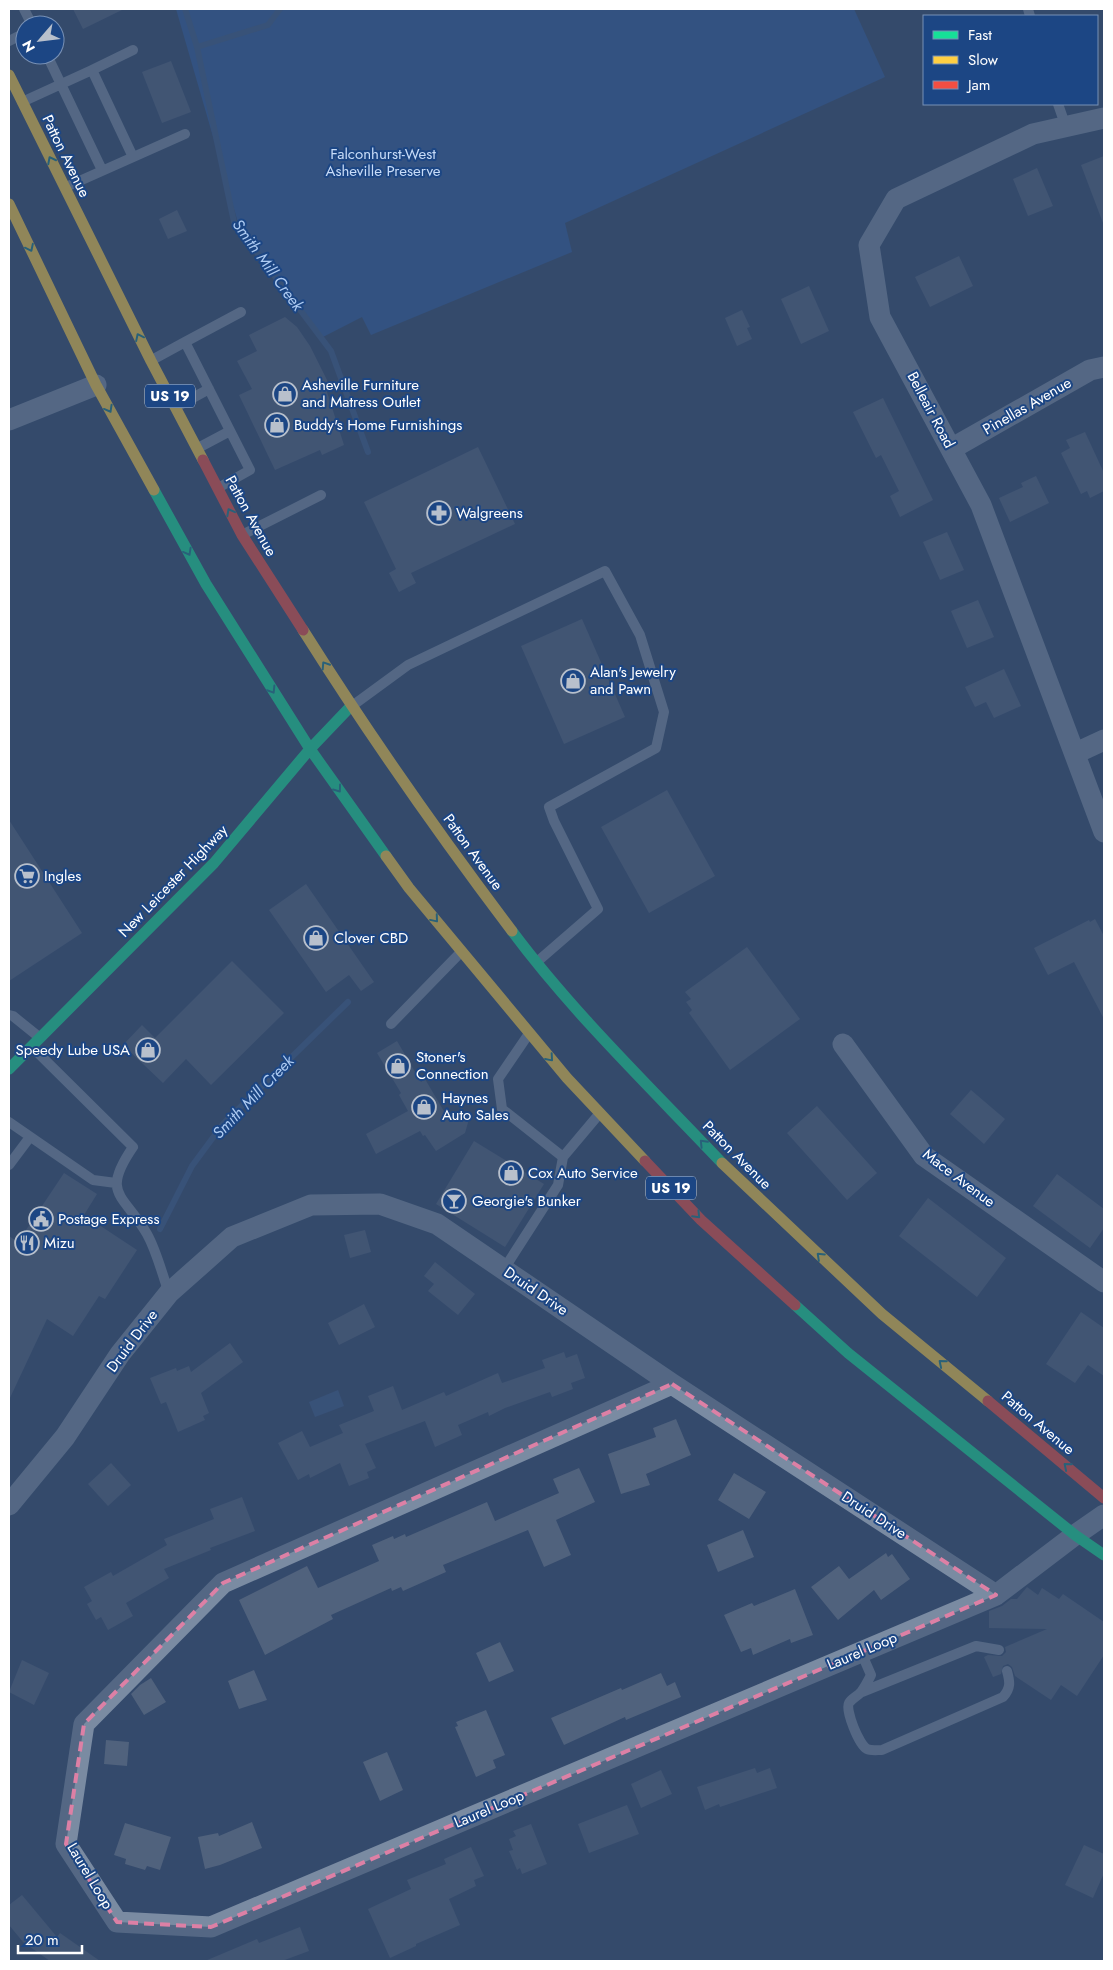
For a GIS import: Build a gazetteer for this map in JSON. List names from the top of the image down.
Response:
{
  "streets": {
    "main road": ["Patton Avenue", "US 19", "New Leicester Highway"],
    "street": [
      "Pinellas Avenue",
      "Belleair Road",
      "Mace Avenue",
      "Druid Drive",
      "Laurel Loop"
    ]
  },
  "crossings": [
    ["Patton Avenue", "New Leicester Highway"],
    ["US 19", "New Leicester Highway"],
    ["Pinellas Avenue", "Belleair Road"],
    ["Druid Drive", "Laurel Loop"]
  ],
  "water": ["Smith Mill Creek"],
  "parks": ["Falconhurst-West Asheville Preserve"],
  "places": {
    "shop": [
      "Asheville Furniture and Matress Outlet",
      "Buddy's Home Furnishings",
      "Alan's Jewelry and Pawn",
      "Clover CBD",
      "Speedy Lube USA",
      "Stoner's Connection",
      "Haynes Auto Sales",
      "Cox Auto Service"
    ],
    "pharmacy": ["Walgreens"],
    "supermarket": ["Ingles"],
    "bar": ["Georgie's Bunker"],
    "public building": ["Postage Express"],
    "restaurant": ["Mizu"]
  },
  "legend": ["Fast", "Slow", "Jam"],
  "scale_bar": "20 m",
  "north": "bottom left"
}
